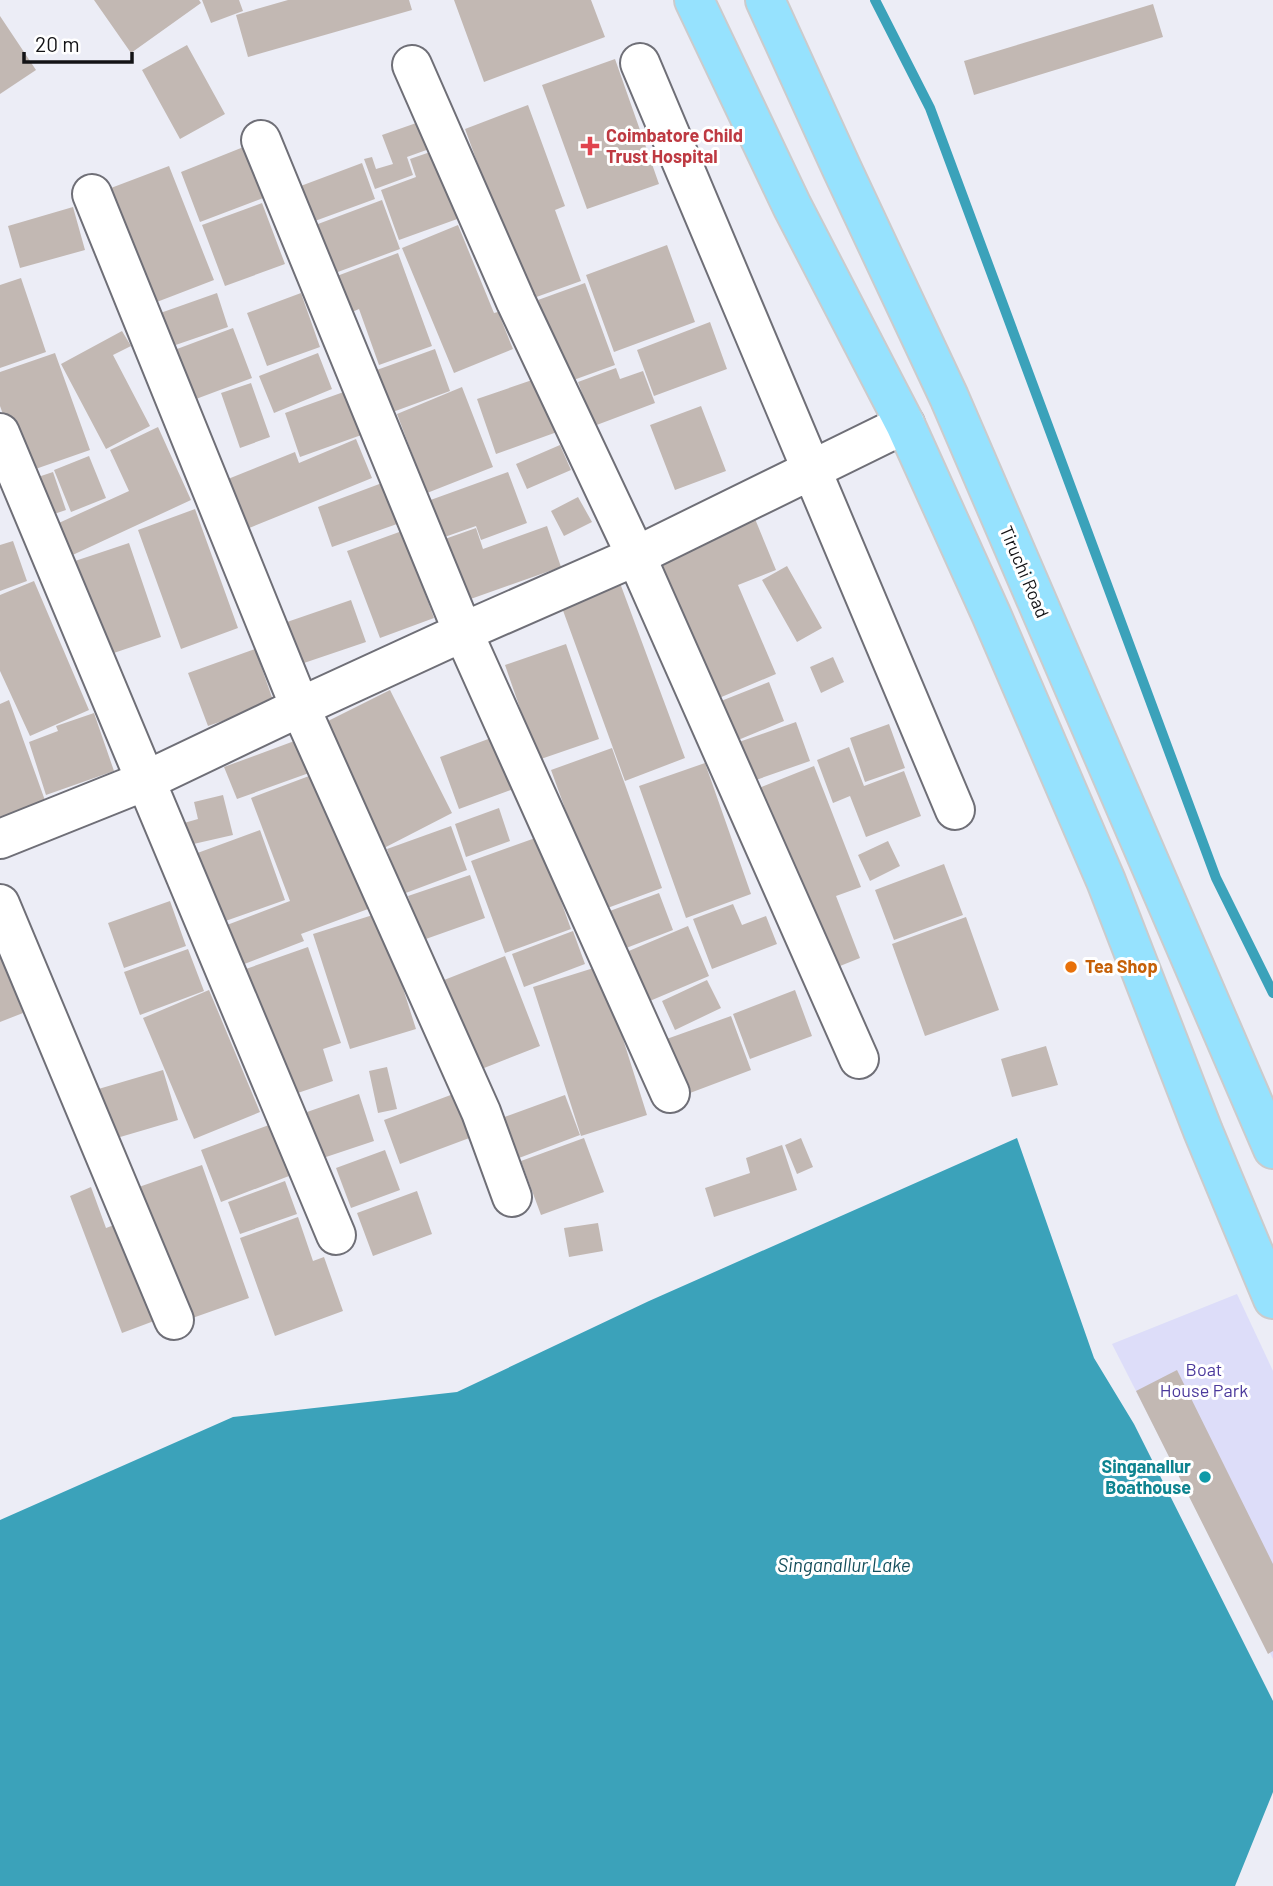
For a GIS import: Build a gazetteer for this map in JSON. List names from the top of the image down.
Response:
{
  "streets": {
    "highway": ["Tiruchi Road"]
  },
  "water": ["Singanallur Lake"],
  "parks": ["Boat House Park"],
  "places": {
    "health": ["Coimbatore Child Trust Hospital"],
    "other": ["Tea Shop", "Singanallur Boathouse"]
  },
  "scale_bar": "20 m"
}
